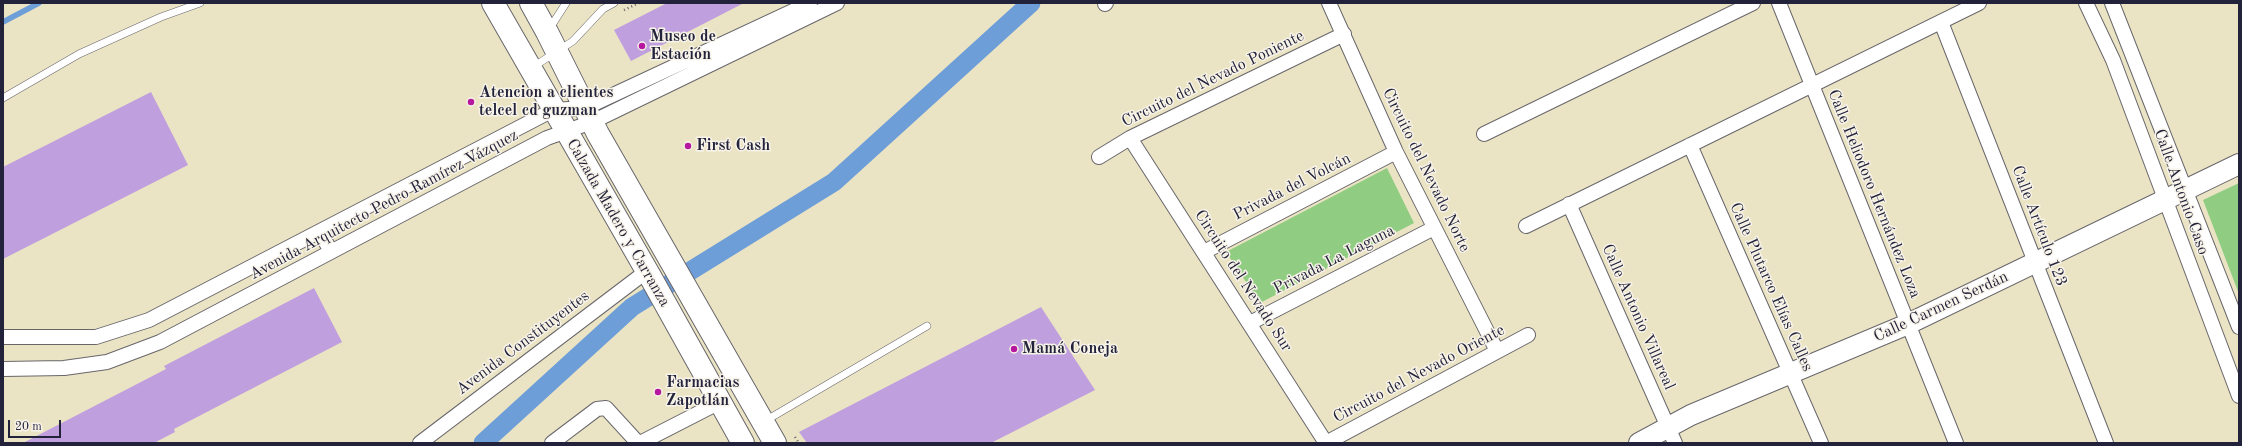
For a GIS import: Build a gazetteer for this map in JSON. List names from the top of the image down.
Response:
{
  "streets": {
    "main road": ["Calzada Madero y Carranza"],
    "street": [
      "Circuito del Nevado Poniente",
      "Circuito del Nevado Norte",
      "Privada del Volcán",
      "Calle Antonio Caso",
      "Calle Heliodoro Hernández Loza",
      "Avenida Arquitecto Pedro Ramírez Vázquez",
      "Calle Artículo 123",
      "Privada La Laguna",
      "Circuito del Nevado Sur",
      "Calle Plutarco Elías Calles",
      "Calle Carmen Serdán",
      "Calle Antonio Villareal",
      "Avenida Constituyentes",
      "Circuito del Nevado Oriente"
    ]
  },
  "crossings": [
    ["Circuito del Nevado Poniente", "Circuito del Nevado Norte"],
    ["Circuito del Nevado Poniente", "Circuito del Nevado Sur"],
    ["Circuito del Nevado Norte", "Privada del Volcán"],
    ["Circuito del Nevado Norte", "Privada La Laguna"],
    ["Circuito del Nevado Norte", "Circuito del Nevado Oriente"],
    ["Privada del Volcán", "Circuito del Nevado Sur"],
    ["Calle Antonio Caso", "Calle Carmen Serdán"],
    ["Calle Heliodoro Hernández Loza", "Calle Carmen Serdán"],
    ["Avenida Arquitecto Pedro Ramírez Vázquez", "Calzada Madero y Carranza"],
    ["Calzada Madero y Carranza", "Avenida Constituyentes"],
    ["Calle Artículo 123", "Calle Carmen Serdán"],
    ["Privada La Laguna", "Circuito del Nevado Sur"],
    ["Circuito del Nevado Sur", "Circuito del Nevado Oriente"],
    ["Calle Plutarco Elías Calles", "Calle Carmen Serdán"],
    ["Calle Carmen Serdán", "Calle Antonio Villareal"]
  ],
  "places": [
    "Museo de Estación",
    "Atencion a clientes telcel cd guzman",
    "First Cash",
    "Mamá Coneja",
    "Farmacias Zapotlán"
  ],
  "scale_bar": "20 m"
}
